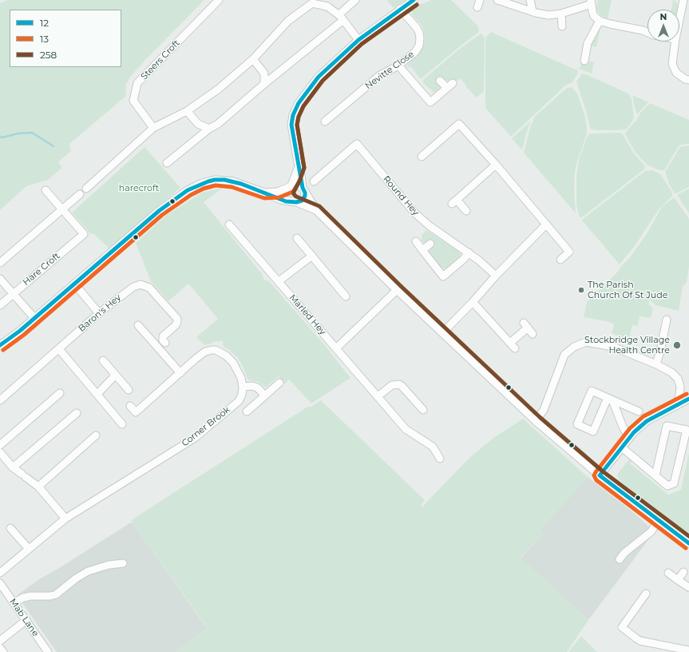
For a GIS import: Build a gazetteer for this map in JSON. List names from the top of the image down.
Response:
{
  "streets": {
    "street": [
      "Steers Croft",
      "Nevitte Close",
      "Round Hey",
      "Hare Croft",
      "Baron's Hey",
      "Marled Hey",
      "Corner Brook",
      "Mab Lane"
    ]
  },
  "parks": ["harecroft"],
  "places": ["The Parish Church Of St Jude", "Stockbridge Village Health Centre"],
  "lines": ["transit line 12", "transit line 13", "transit line 258"],
  "legend": ["12", "13", "258"],
  "north": "top"
}
